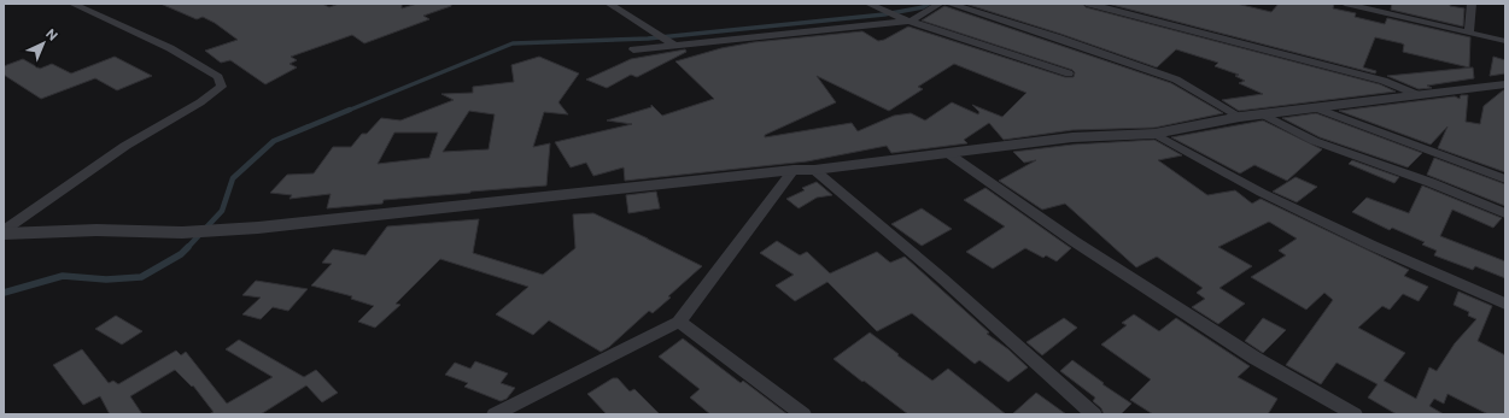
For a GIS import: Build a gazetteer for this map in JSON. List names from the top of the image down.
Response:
{
  "north": "top right"
}
